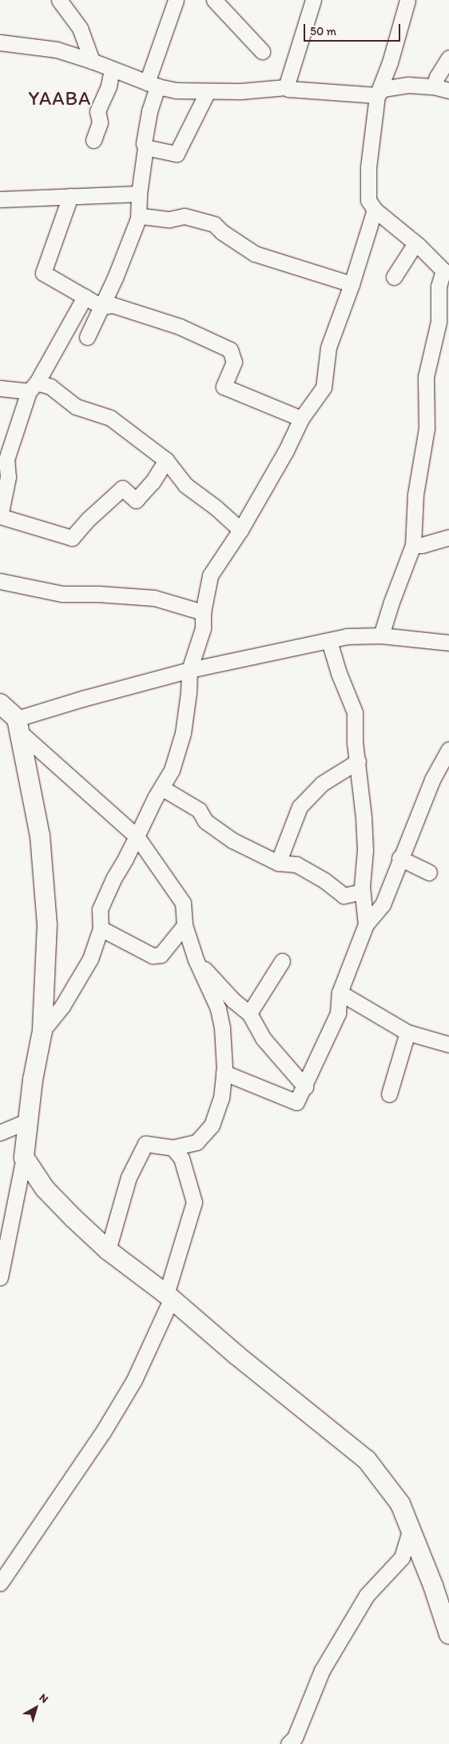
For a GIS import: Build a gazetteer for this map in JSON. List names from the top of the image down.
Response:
{
  "districts": ["YAABA"],
  "scale_bar": "50 m",
  "north": "top right"
}
